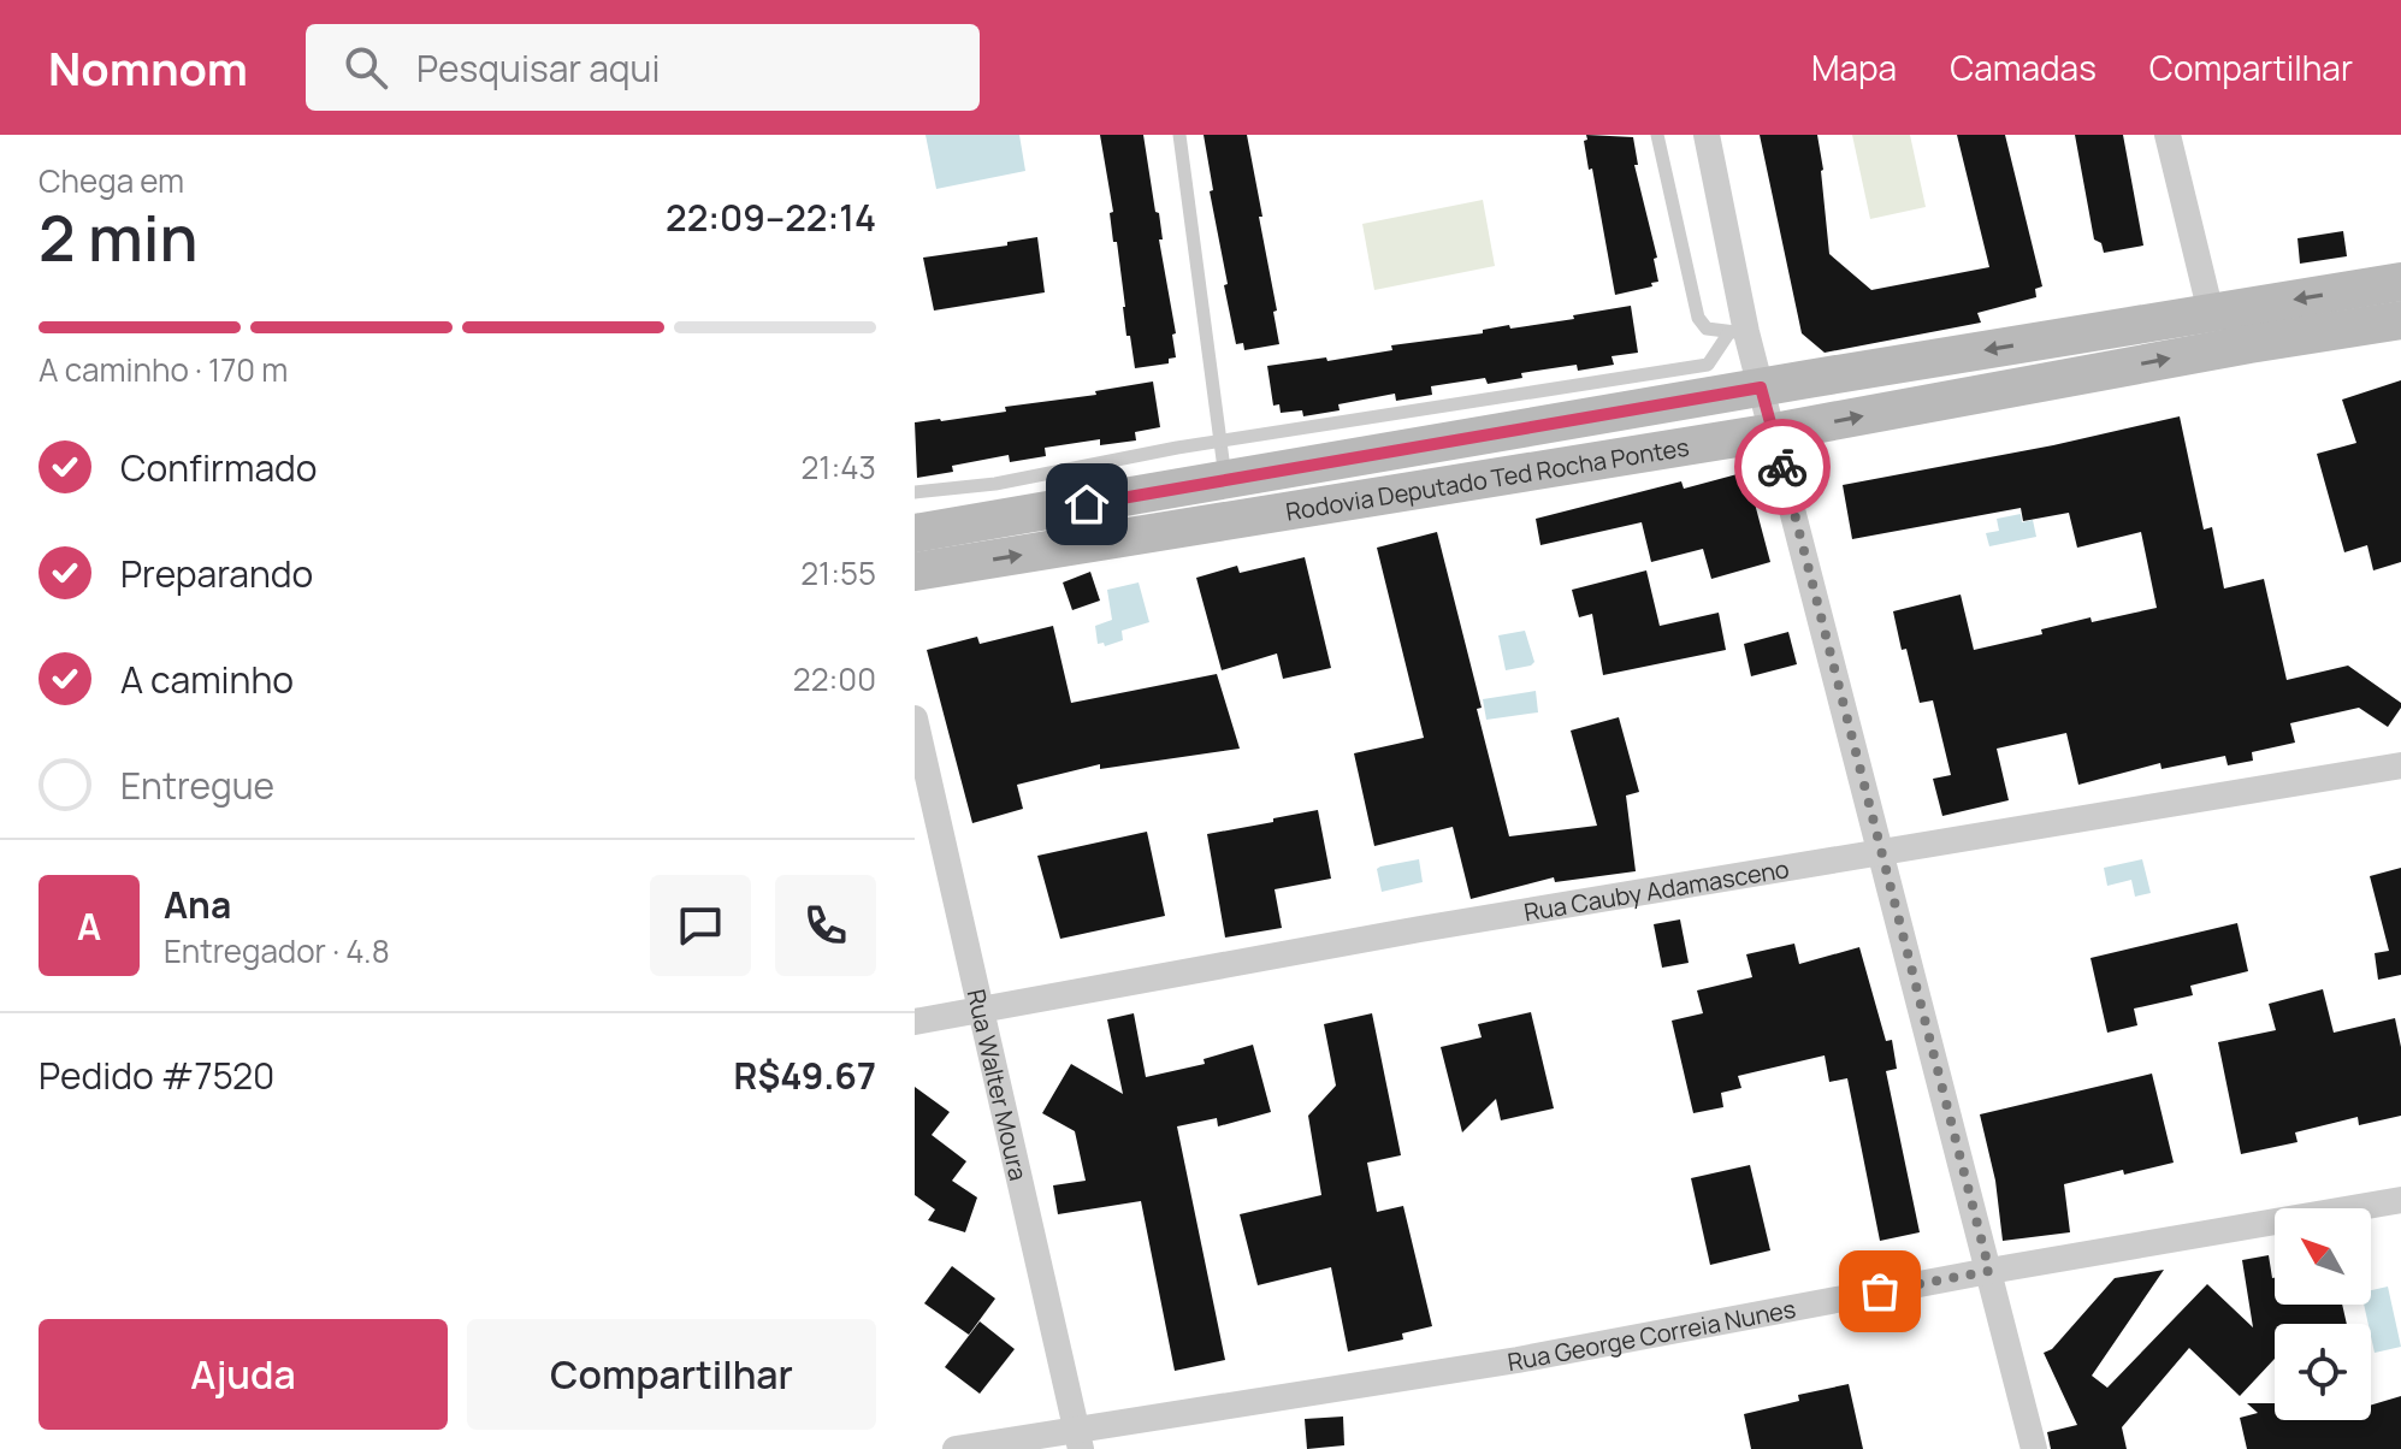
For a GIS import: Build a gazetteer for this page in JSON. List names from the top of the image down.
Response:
{
  "streets": {
    "main road": ["Rodovia Deputado Ted Rocha Pontes"],
    "street": ["Rua Cauby Adamasceno", "Rua Walter Moura", "Rua George Correia Nunes"]
  },
  "crossings": [
    ["Rua Cauby Adamasceno", "Rua Walter Moura"],
    ["Rua Walter Moura", "Rua George Correia Nunes"]
  ],
  "north": "top left",
  "page": {
    "header": "Nomnom",
    "search": "Pesquisar aqui",
    "nav": ["Mapa", "Camadas", "Compartilhar"],
    "heading": ["2 min", "Chega em", "22:09–22:14"],
    "panel": [
      "Ana",
      "Entregador · 4.8",
      "Pedido #7520",
      "R$49.67"
    ],
    "bar": "A caminho · 170 m",
    "list": [
      ["Confirmado", "21:43"],
      ["Preparando", "21:55"],
      ["A caminho", "22:00"],
      "Entregue"
    ],
    "round": "A",
    "buttons": ["Ajuda", "Compartilhar"]
  }
}
